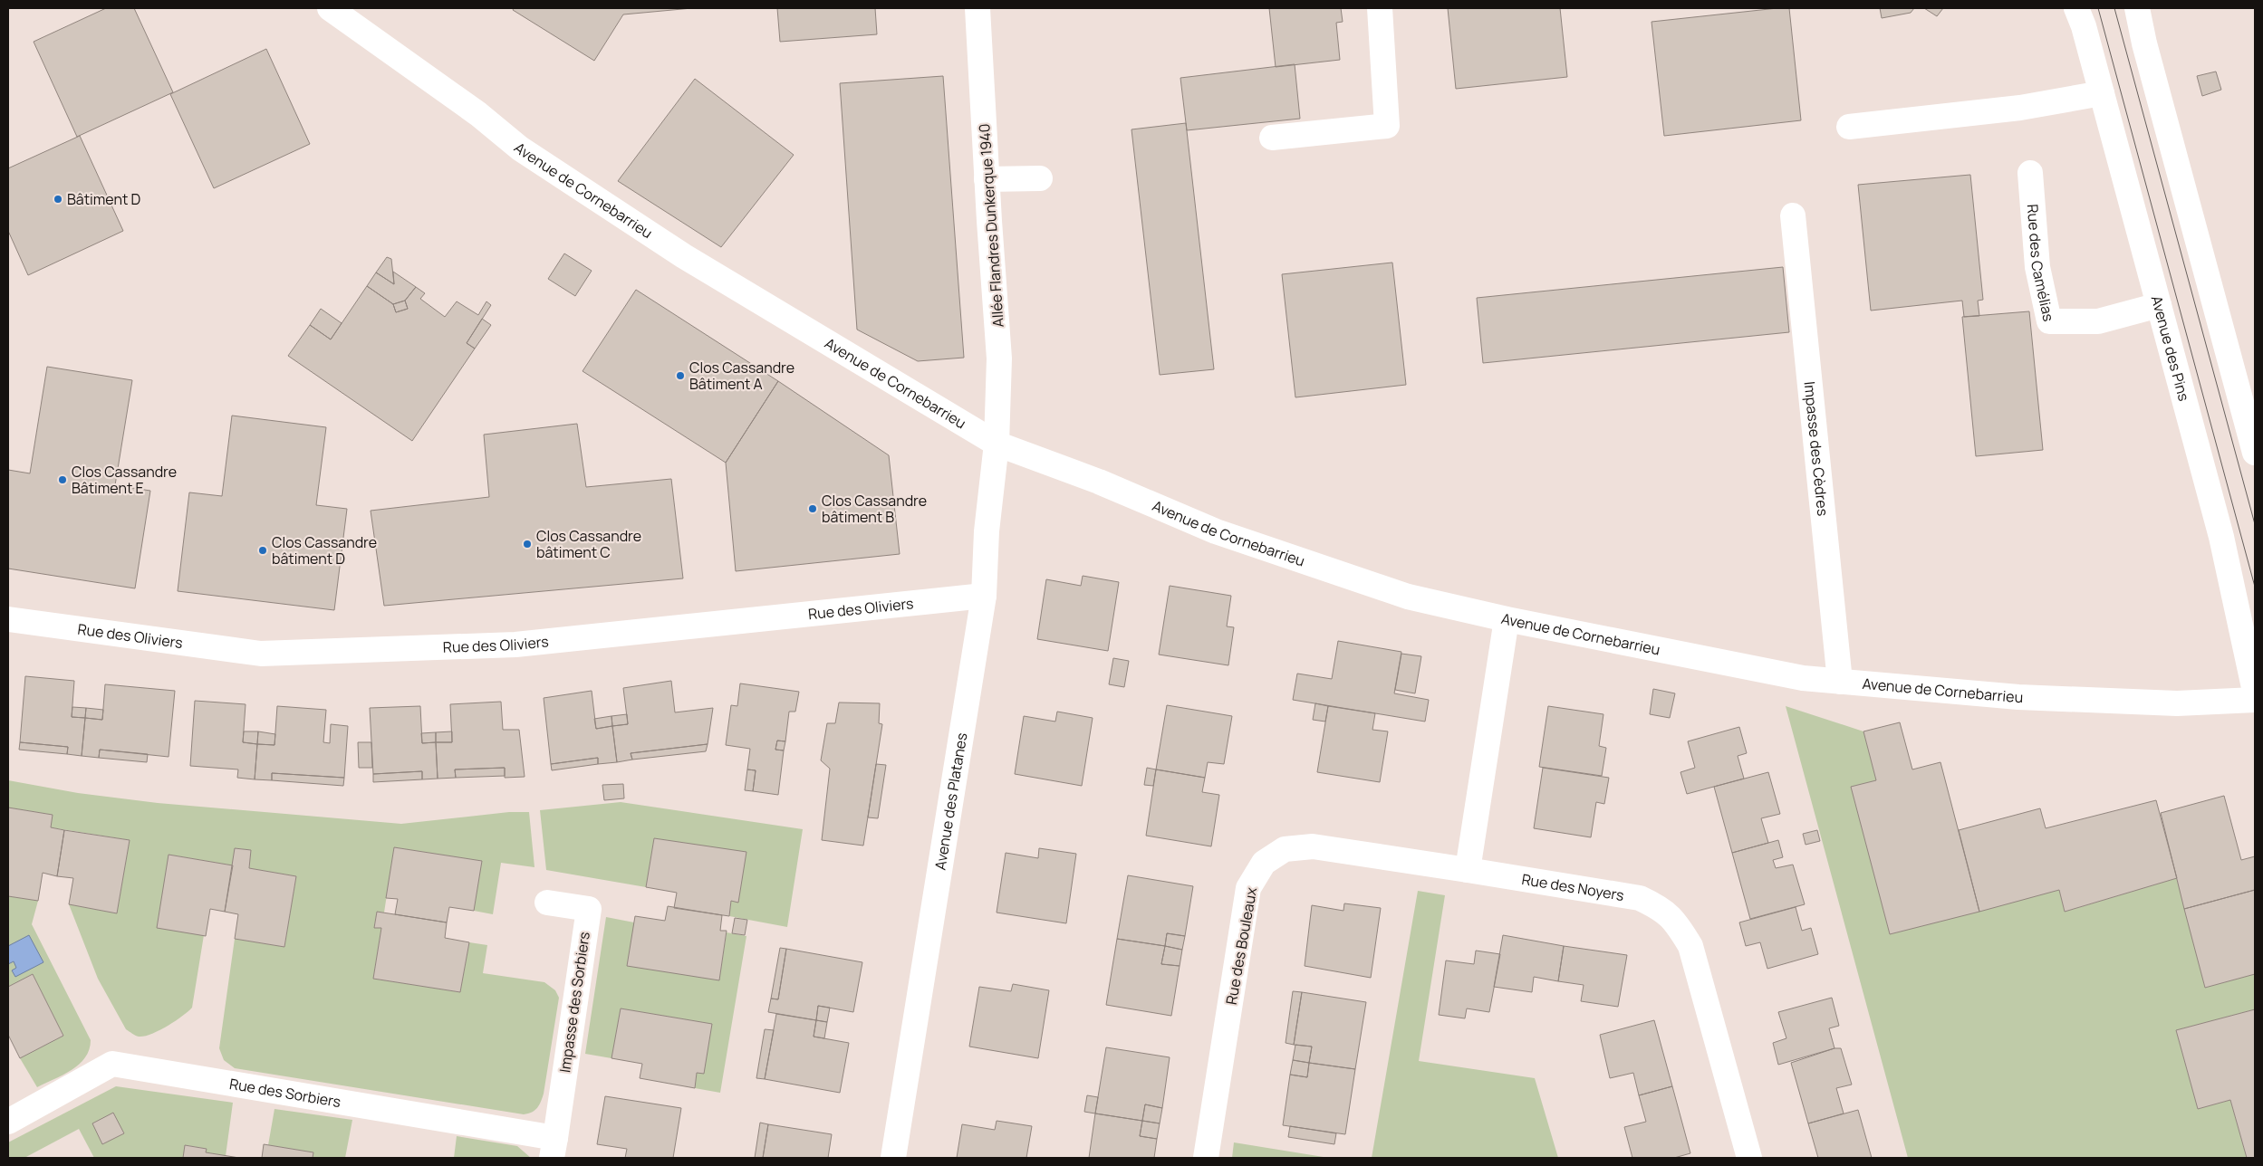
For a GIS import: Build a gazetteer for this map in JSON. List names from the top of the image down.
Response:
{
  "streets": {
    "street": [
      "Avenue de Cornebarrieu",
      "Allée Flandres Dunkerque 1940",
      "Rue des Camélias",
      "Avenue des Pins",
      "Impasse des Cèdres",
      "Rue des Oliviers",
      "Avenue des Platanes",
      "Rue des Noyers",
      "Rue des Bouleaux",
      "Impasse des Sorbiers",
      "Rue des Sorbiers"
    ]
  },
  "crossings": [
    ["Avenue de Cornebarrieu", "Allée Flandres Dunkerque 1940"],
    ["Avenue de Cornebarrieu", "Impasse des Cèdres"],
    ["Avenue de Cornebarrieu", "Avenue des Platanes"],
    ["Allée Flandres Dunkerque 1940", "Avenue des Platanes"],
    ["Rue des Camélias", "Avenue des Pins"],
    ["Rue des Oliviers", "Avenue des Platanes"],
    ["Rue des Noyers", "Rue des Bouleaux"],
    ["Impasse des Sorbiers", "Rue des Sorbiers"]
  ],
  "places": [
    "Bâtiment D",
    "Clos Cassandre Bâtiment A",
    "Clos Cassandre Bâtiment E",
    "Clos Cassandre bâtiment B",
    "Clos Cassandre bâtiment C",
    "Clos Cassandre bâtiment D"
  ]
}
